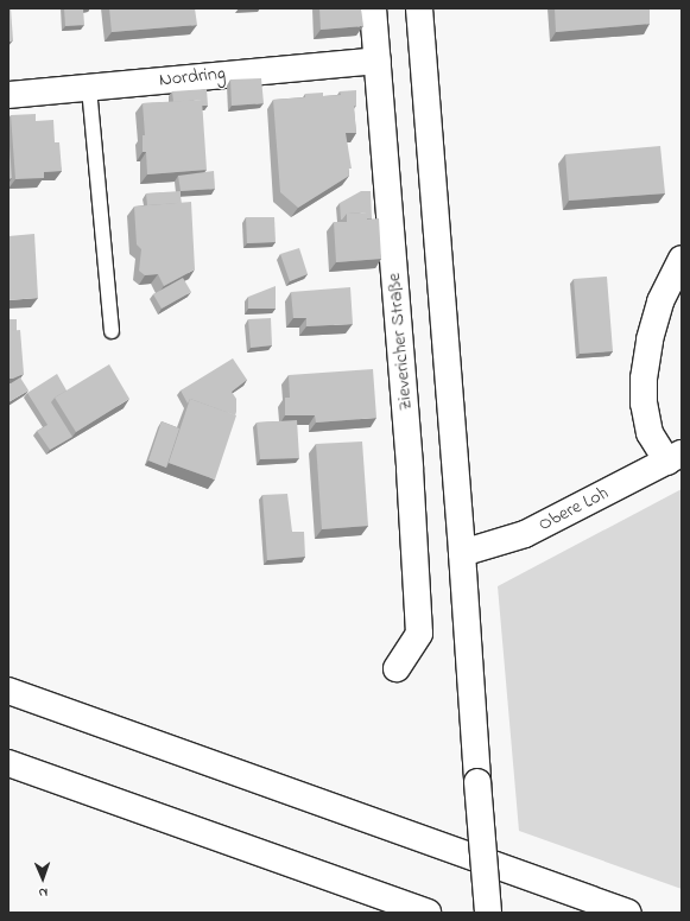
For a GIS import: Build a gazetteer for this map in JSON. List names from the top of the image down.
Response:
{
  "streets": {
    "main road": ["Nordring", "Zievericher Straße", "Obere Loh"]
  },
  "crossings": [
    ["Nordring", "Zievericher Straße"]
  ],
  "north": "bottom"
}
